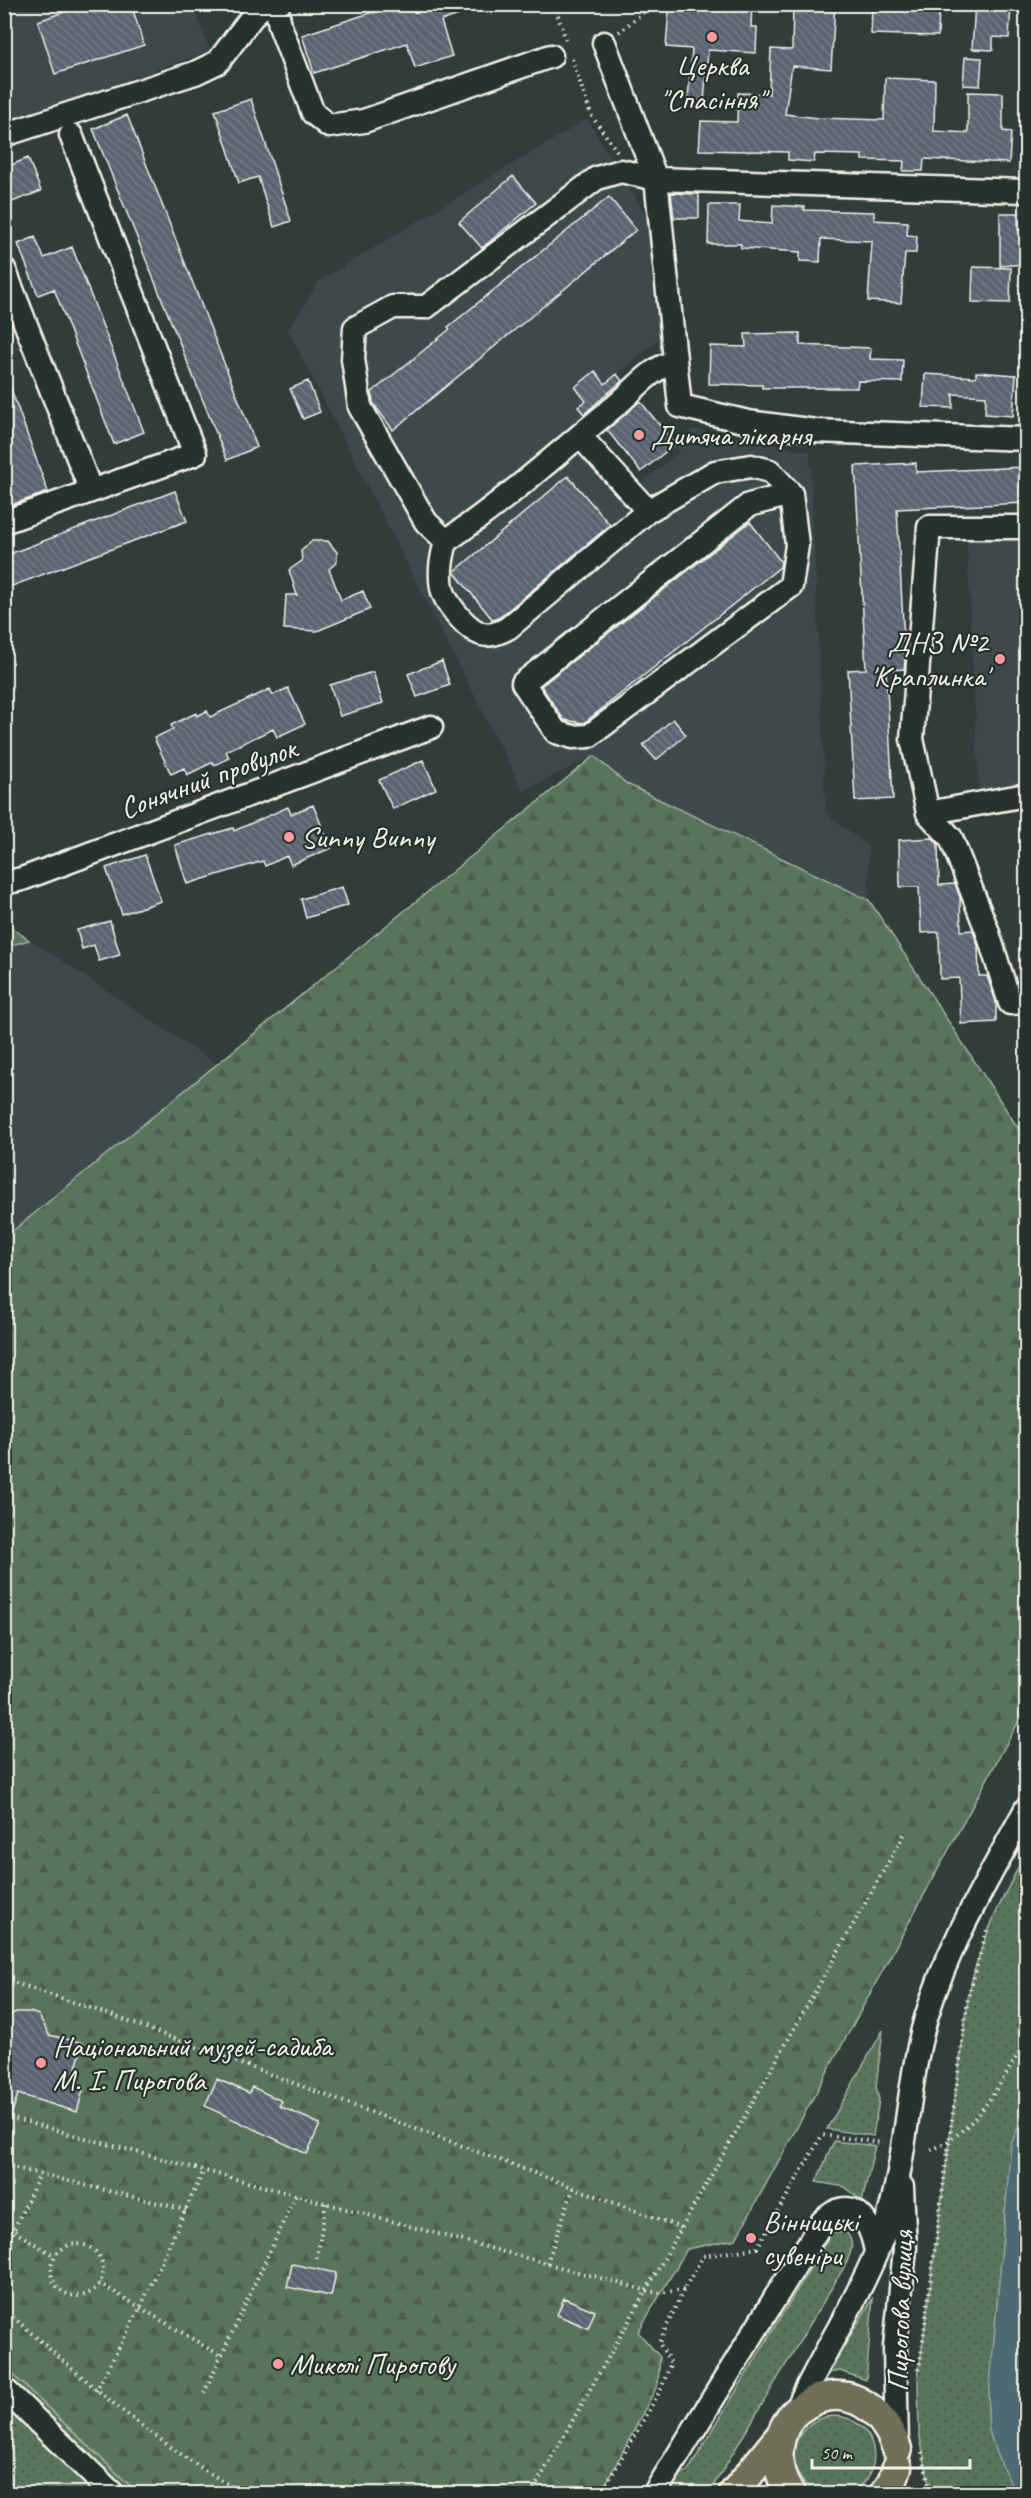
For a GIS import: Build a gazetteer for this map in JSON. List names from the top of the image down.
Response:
{
  "streets": {
    "street": ["Сонячний провулок", "Пирогова вулиця"]
  },
  "places": [
    "Церква \"Спасіння\"",
    "Дитяча лікарня",
    "ДНЗ №2 'Краплинка'",
    "Sunny Bunny",
    "Національний музей-садиба М. І. Пирогова",
    "Вінницькі сувеніри",
    "Миколі Пирогову"
  ],
  "scale_bar": "50 m"
}
